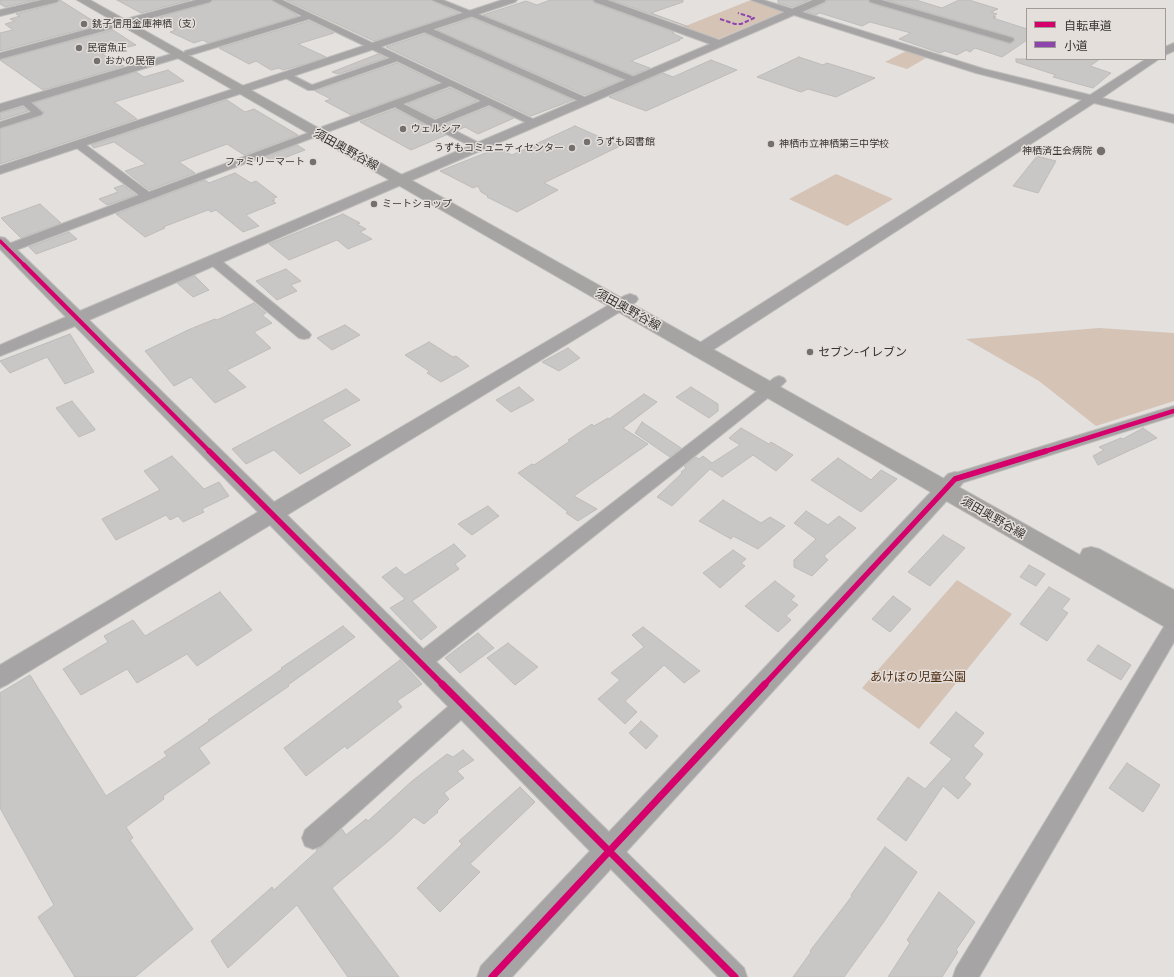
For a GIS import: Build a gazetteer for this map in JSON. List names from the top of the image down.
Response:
{
  "streets": {
    "main road": ["須田奥野谷線"]
  },
  "parks": ["あけぼの児童公園"],
  "places": [
    "銚子信用金庫神栖（支）",
    "民宿魚正",
    "おかの民宿",
    "ウェルシア",
    "うずも図書館",
    "神栖市立神栖第三中学校",
    "うずもコミュニティセンター",
    "神栖済生会病院",
    "ファミリーマート",
    "ミートショップ",
    "セブン-イレブン"
  ],
  "legend": ["自転車道", "小道"]
}
